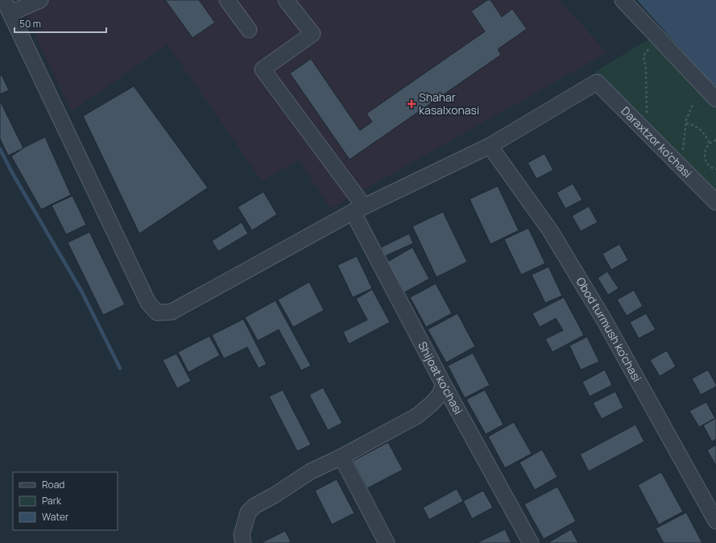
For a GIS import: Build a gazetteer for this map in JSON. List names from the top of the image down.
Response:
{
  "streets": {
    "street": ["Daraxtzor ko'chasi", "Obod turmush ko'chasi", "Shijoat ko'chasi"]
  },
  "crossings": [
    ["Daraxtzor ko'chasi", "Obod turmush ko'chasi"]
  ],
  "places": {
    "health": ["Shahar kasalxonasi"]
  },
  "legend": ["Road", "Park", "Water"],
  "scale_bar": "50 m"
}
